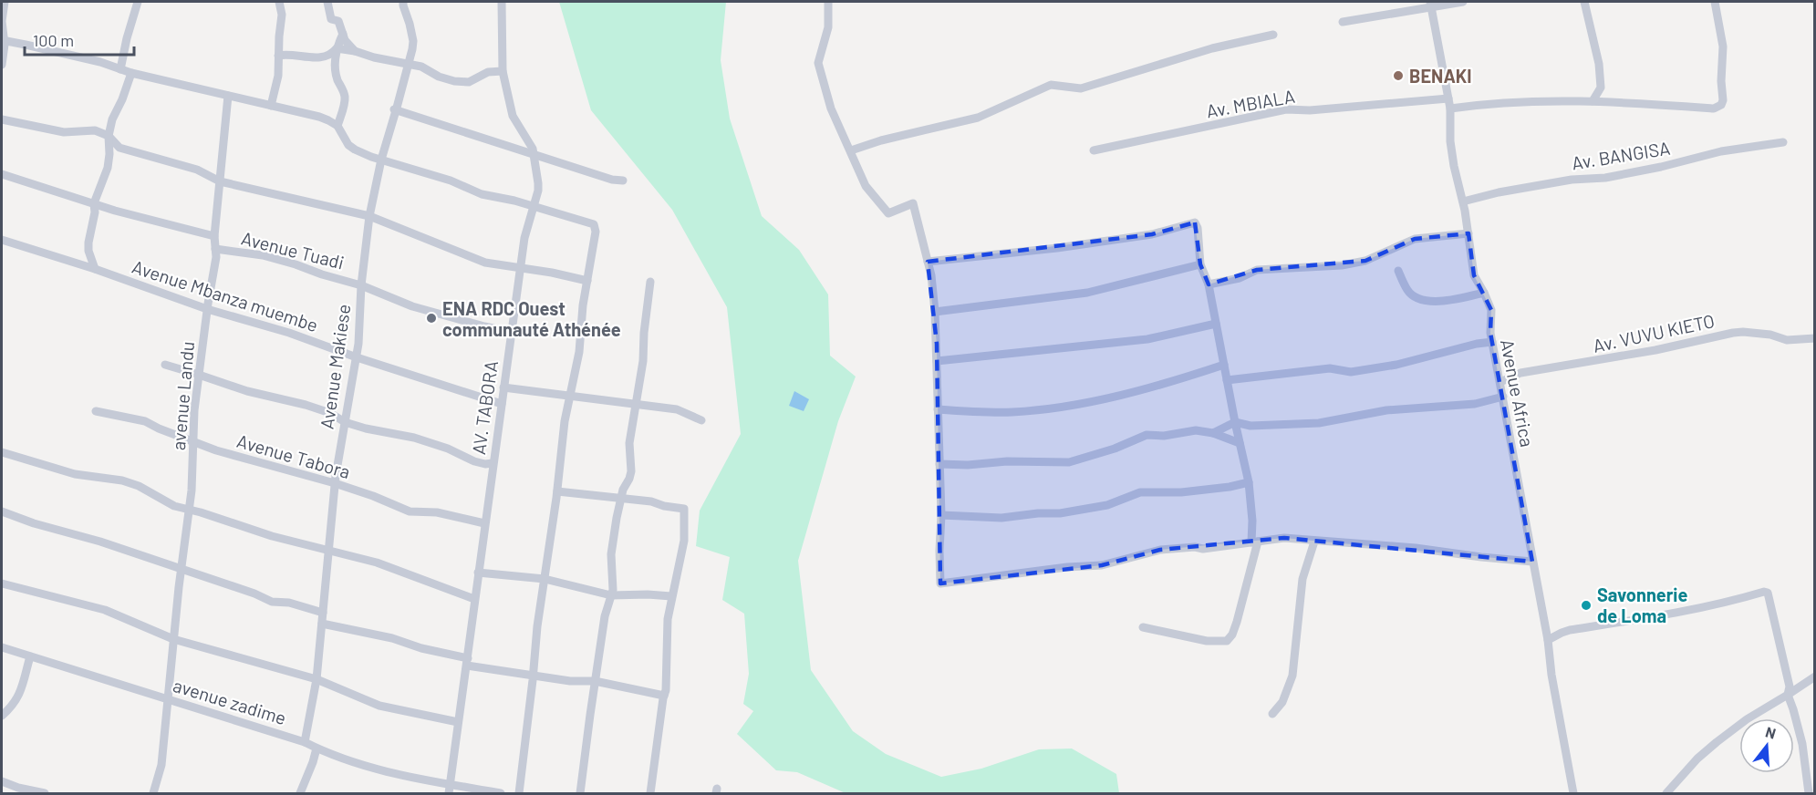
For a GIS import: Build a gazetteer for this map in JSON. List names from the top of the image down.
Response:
{
  "streets": {
    "street": [
      "Av. MBIALA",
      "Av. BANGISA",
      "Avenue Tuadi",
      "Avenue Mbanza muembe",
      "Av. VUVU KIETO",
      "Avenue Makiese",
      "Avenue Africa",
      "avenue Landu",
      "AV. TABORA",
      "Avenue Tabora",
      "avenue zadime"
    ]
  },
  "crossings": [
    ["Av. MBIALA", "Avenue Africa"],
    ["Av. BANGISA", "Avenue Africa"],
    ["Avenue Tuadi", "Avenue Makiese"],
    ["Avenue Tuadi", "avenue Landu"],
    ["Avenue Tuadi", "AV. TABORA"],
    ["Avenue Mbanza muembe", "Avenue Makiese"],
    ["Avenue Mbanza muembe", "avenue Landu"],
    ["Avenue Mbanza muembe", "AV. TABORA"],
    ["Av. VUVU KIETO", "Avenue Africa"],
    ["Avenue Makiese", "Avenue Tabora"],
    ["Avenue Makiese", "avenue zadime"],
    ["avenue Landu", "Avenue Tabora"],
    ["avenue Landu", "avenue zadime"],
    ["AV. TABORA", "Avenue Tabora"],
    ["AV. TABORA", "avenue zadime"]
  ],
  "places": ["BENAKI", "ENA RDC Ouest communauté Athénée", "Savonnerie de Loma"],
  "scale_bar": "100 m",
  "north": "top"
}
